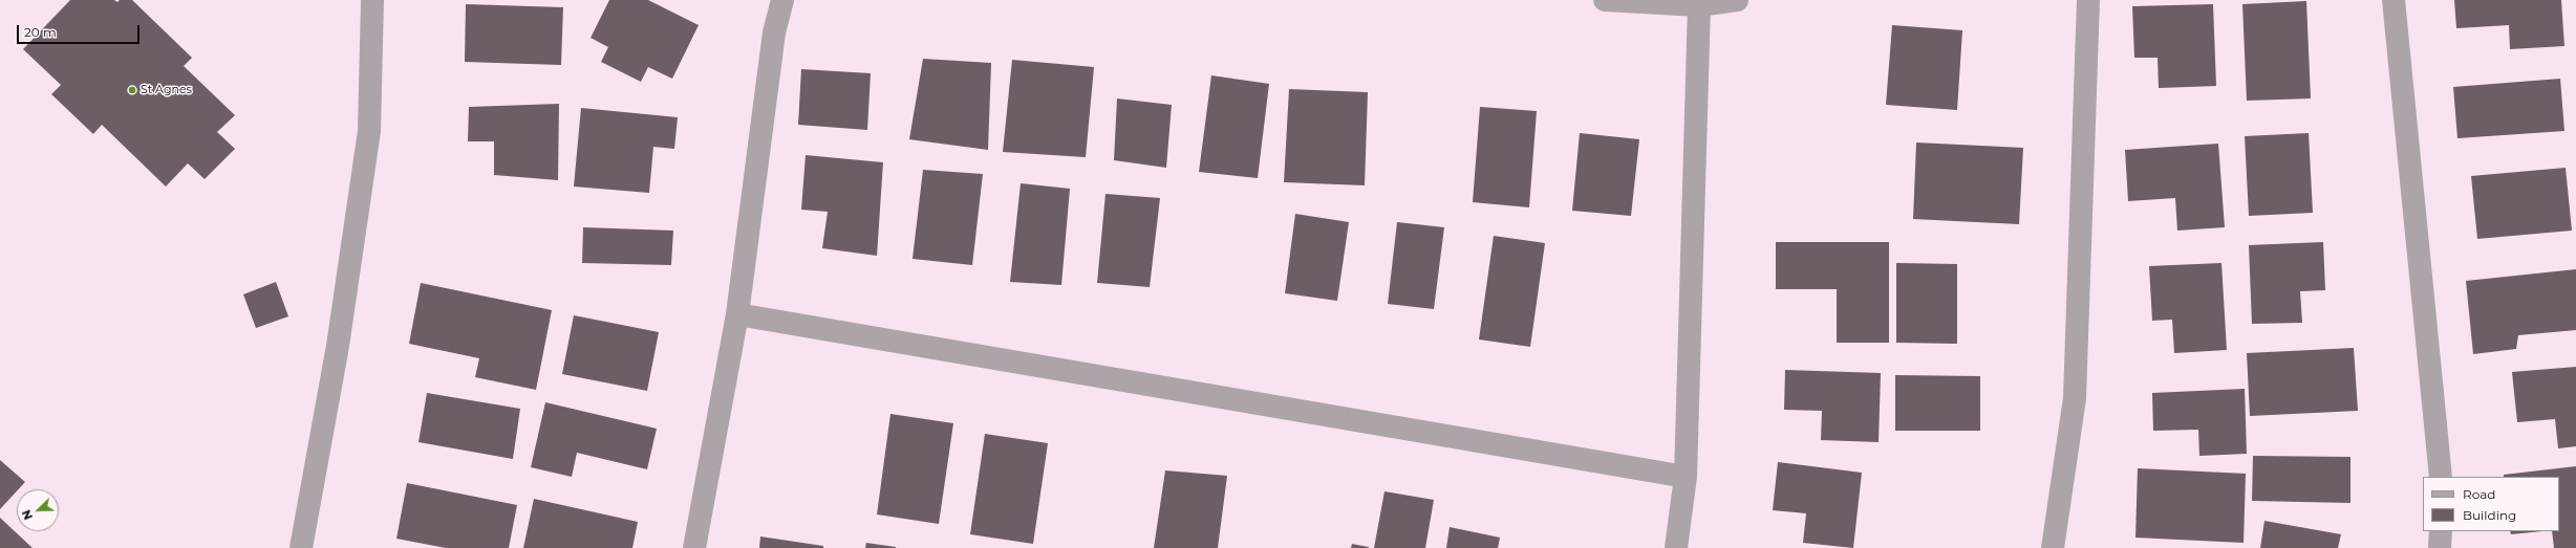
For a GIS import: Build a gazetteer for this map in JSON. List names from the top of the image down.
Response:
{
  "places": ["St Agnes"],
  "legend": ["Road", "Building"],
  "scale_bar": "20 m",
  "north": "bottom left"
}
